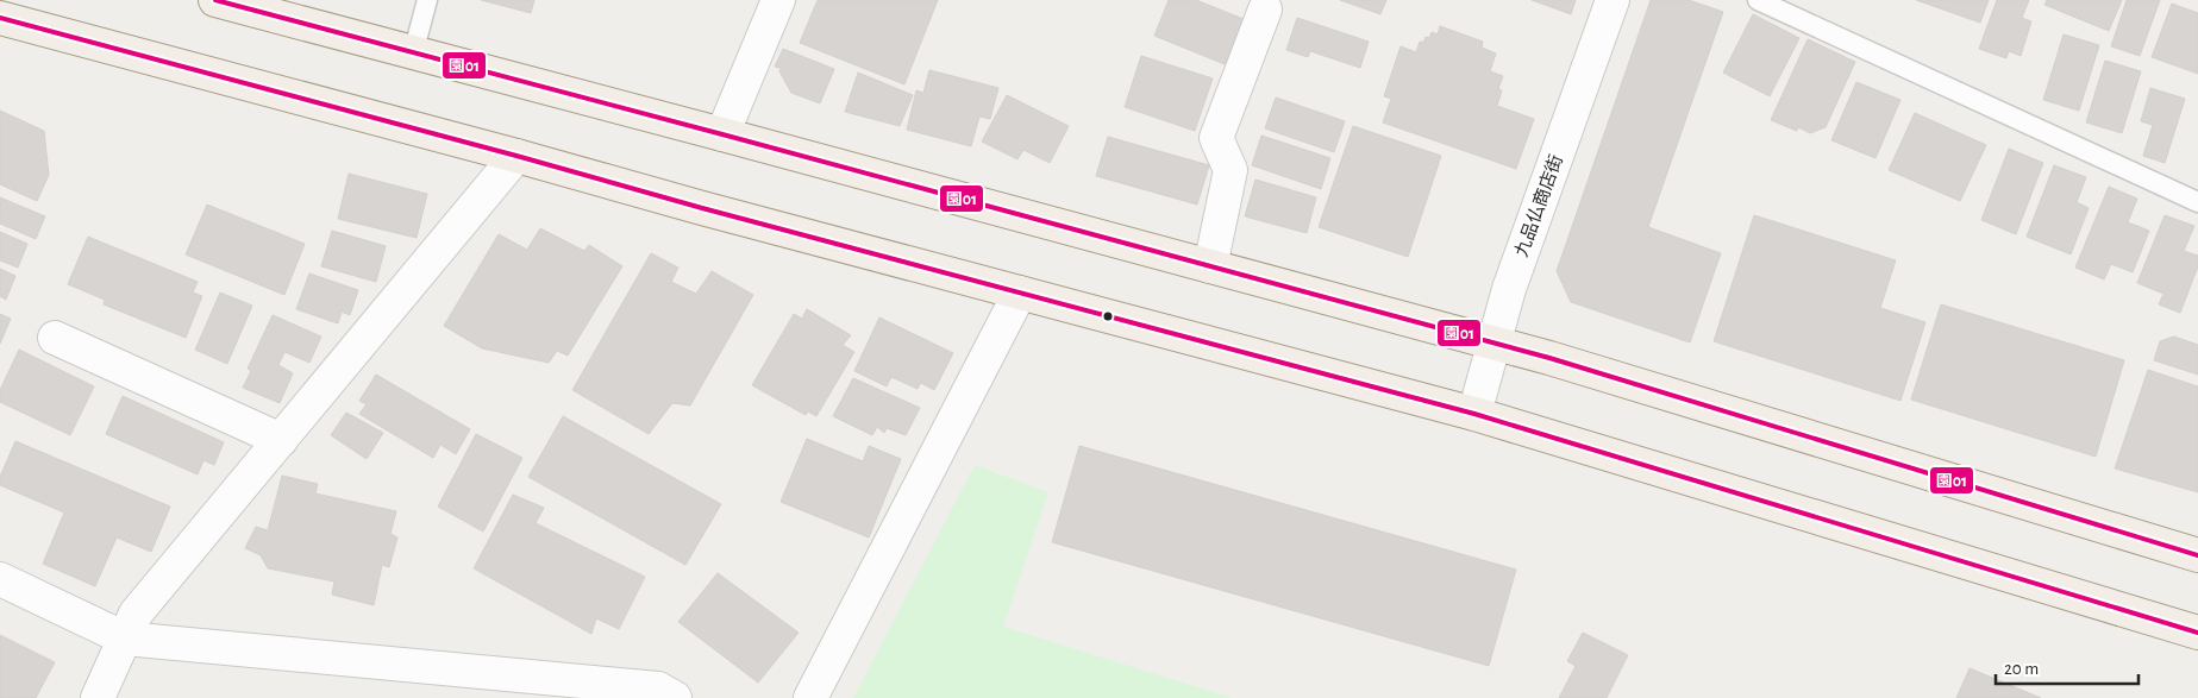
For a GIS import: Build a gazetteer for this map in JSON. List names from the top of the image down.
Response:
{
  "streets": {
    "street": ["九品仏商店街"]
  },
  "lines": ["transit line 園01"],
  "scale_bar": "20 m"
}
